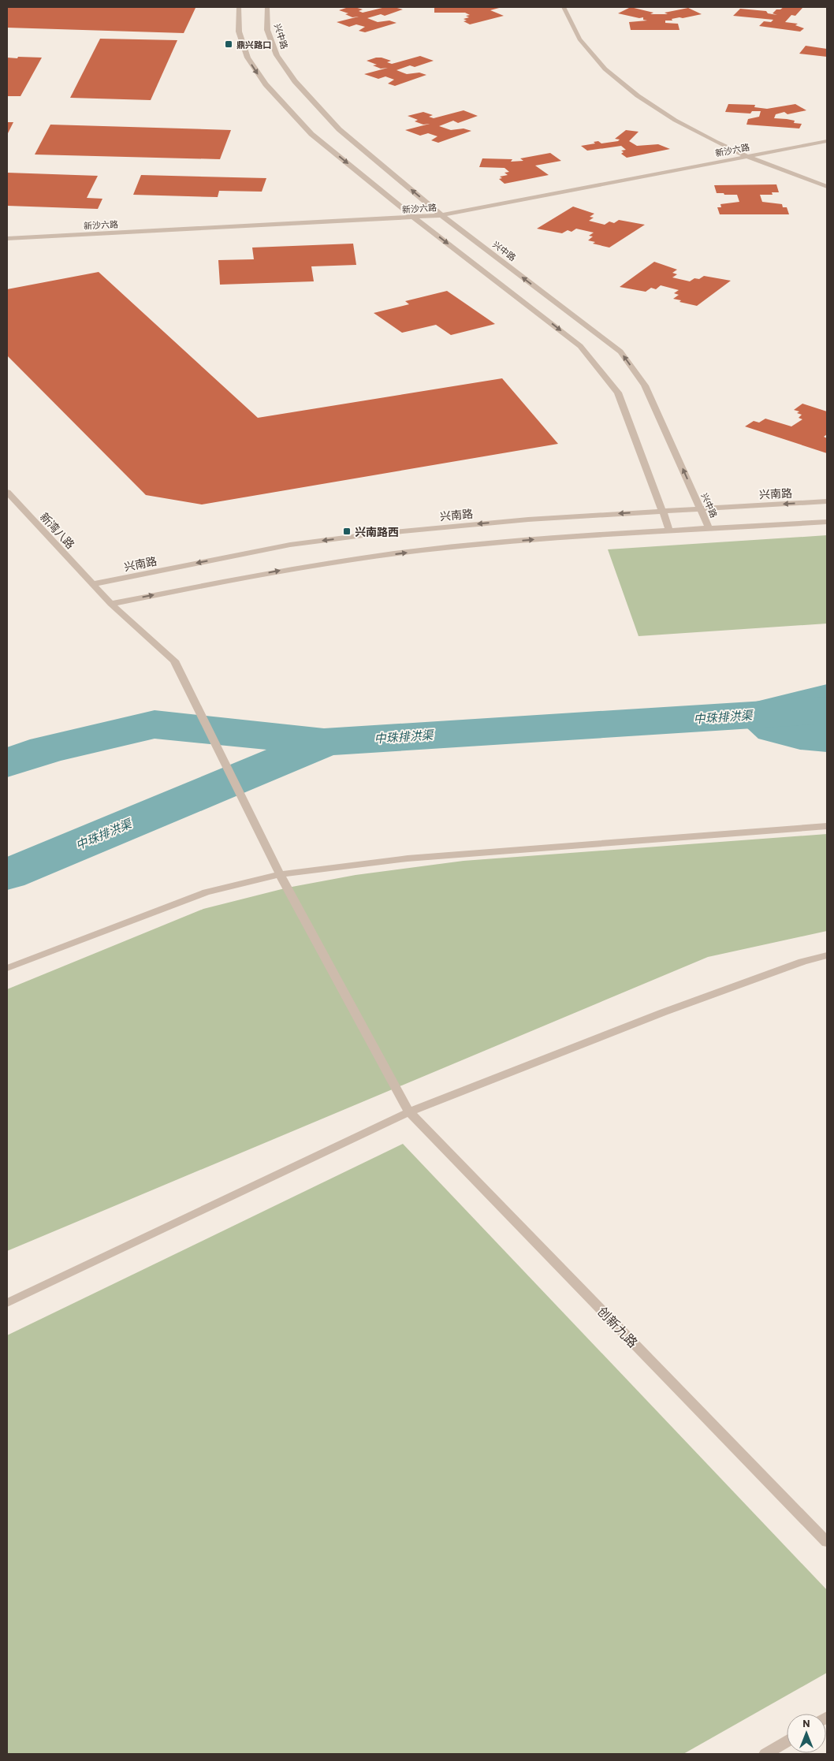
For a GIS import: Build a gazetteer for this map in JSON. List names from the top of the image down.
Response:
{
  "streets": {
    "street": [
      "兴中路",
      "新沙六路",
      "兴南路",
      "新湾八路",
      "创新九路"
    ]
  },
  "crossings": [
    ["兴中路", "新沙六路"],
    ["兴中路", "兴南路"],
    ["兴南路", "新湾八路"],
    ["新湾八路", "创新九路"]
  ],
  "water": ["中珠排洪渠"],
  "places": {
    "transit": ["鼎兴路口", "兴南路西"]
  },
  "north": "top"
}
